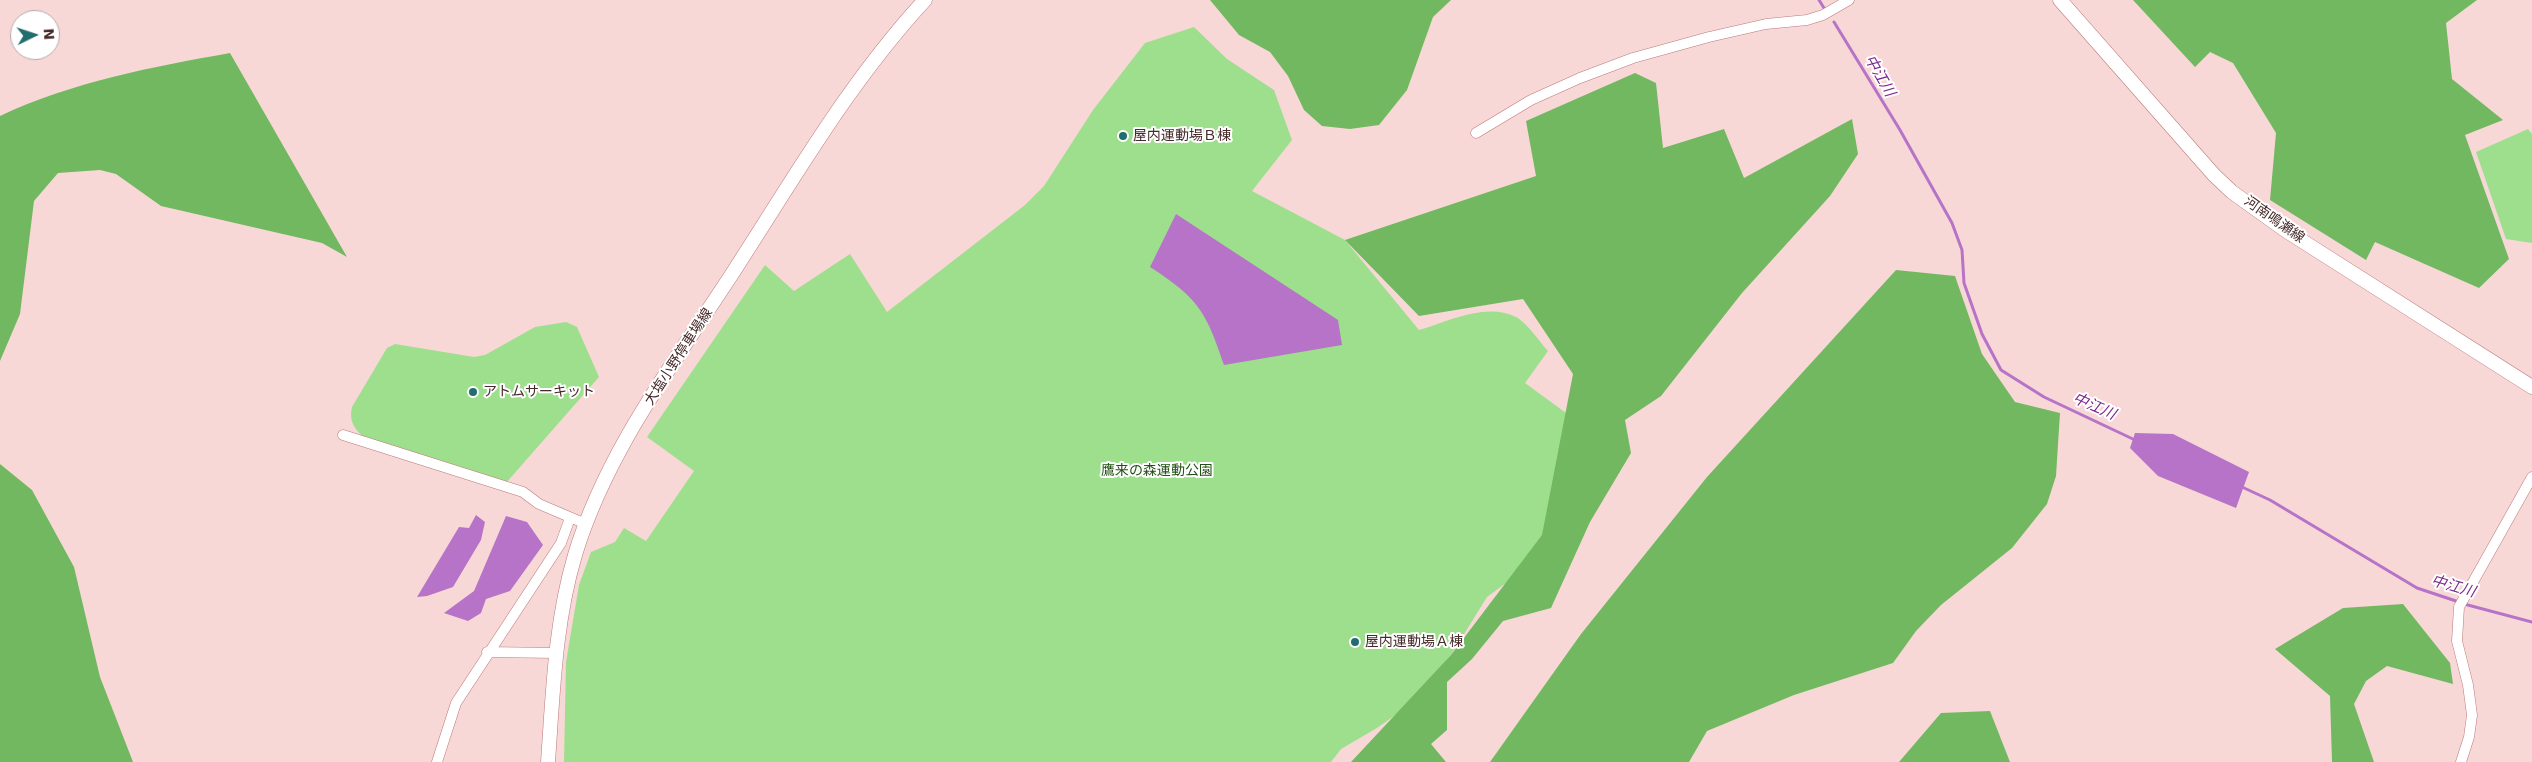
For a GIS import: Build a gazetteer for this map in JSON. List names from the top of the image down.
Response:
{
  "streets": {
    "main road": ["河南鳴瀬線", "大塩小野停車場線"]
  },
  "water": ["中江川"],
  "parks": ["鷹来の森運動公園"],
  "places": ["屋内運動場Ｂ棟", "アトムサーキット", "屋内運動場Ａ棟"],
  "north": "right"
}
